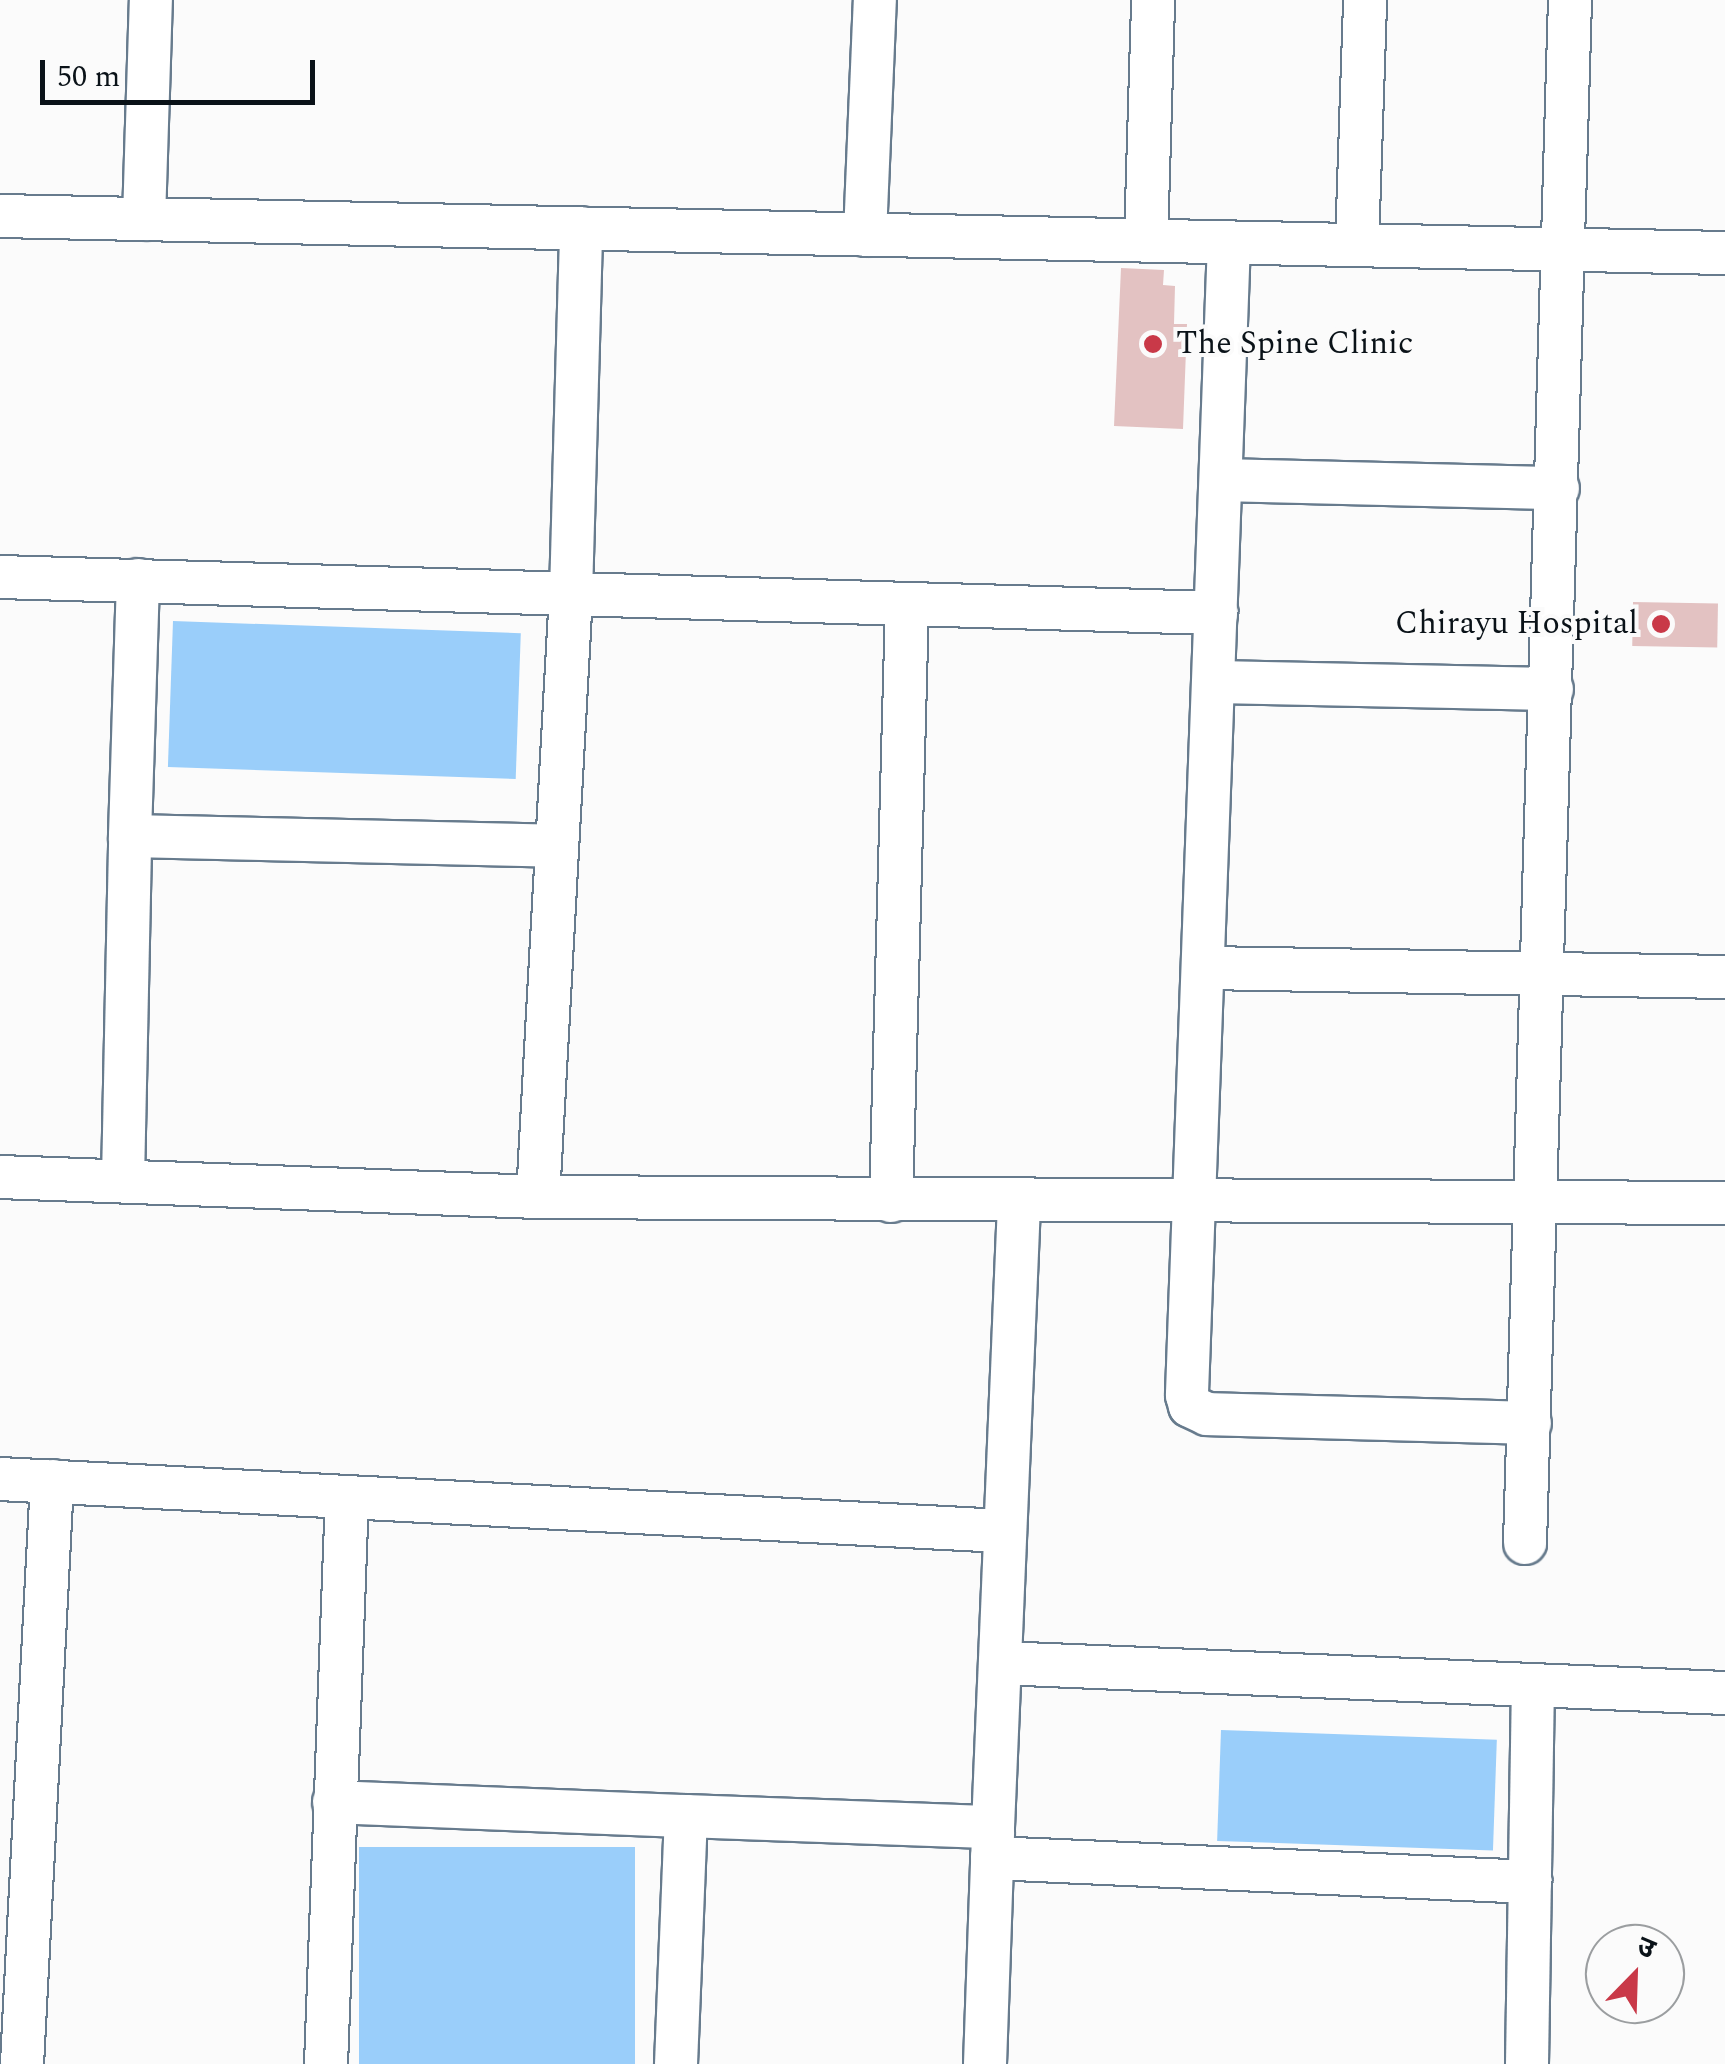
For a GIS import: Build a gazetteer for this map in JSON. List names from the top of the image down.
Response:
{
  "places": ["The Spine Clinic", "Chirayu Hospital"],
  "scale_bar": "50 m",
  "north": "top right"
}
